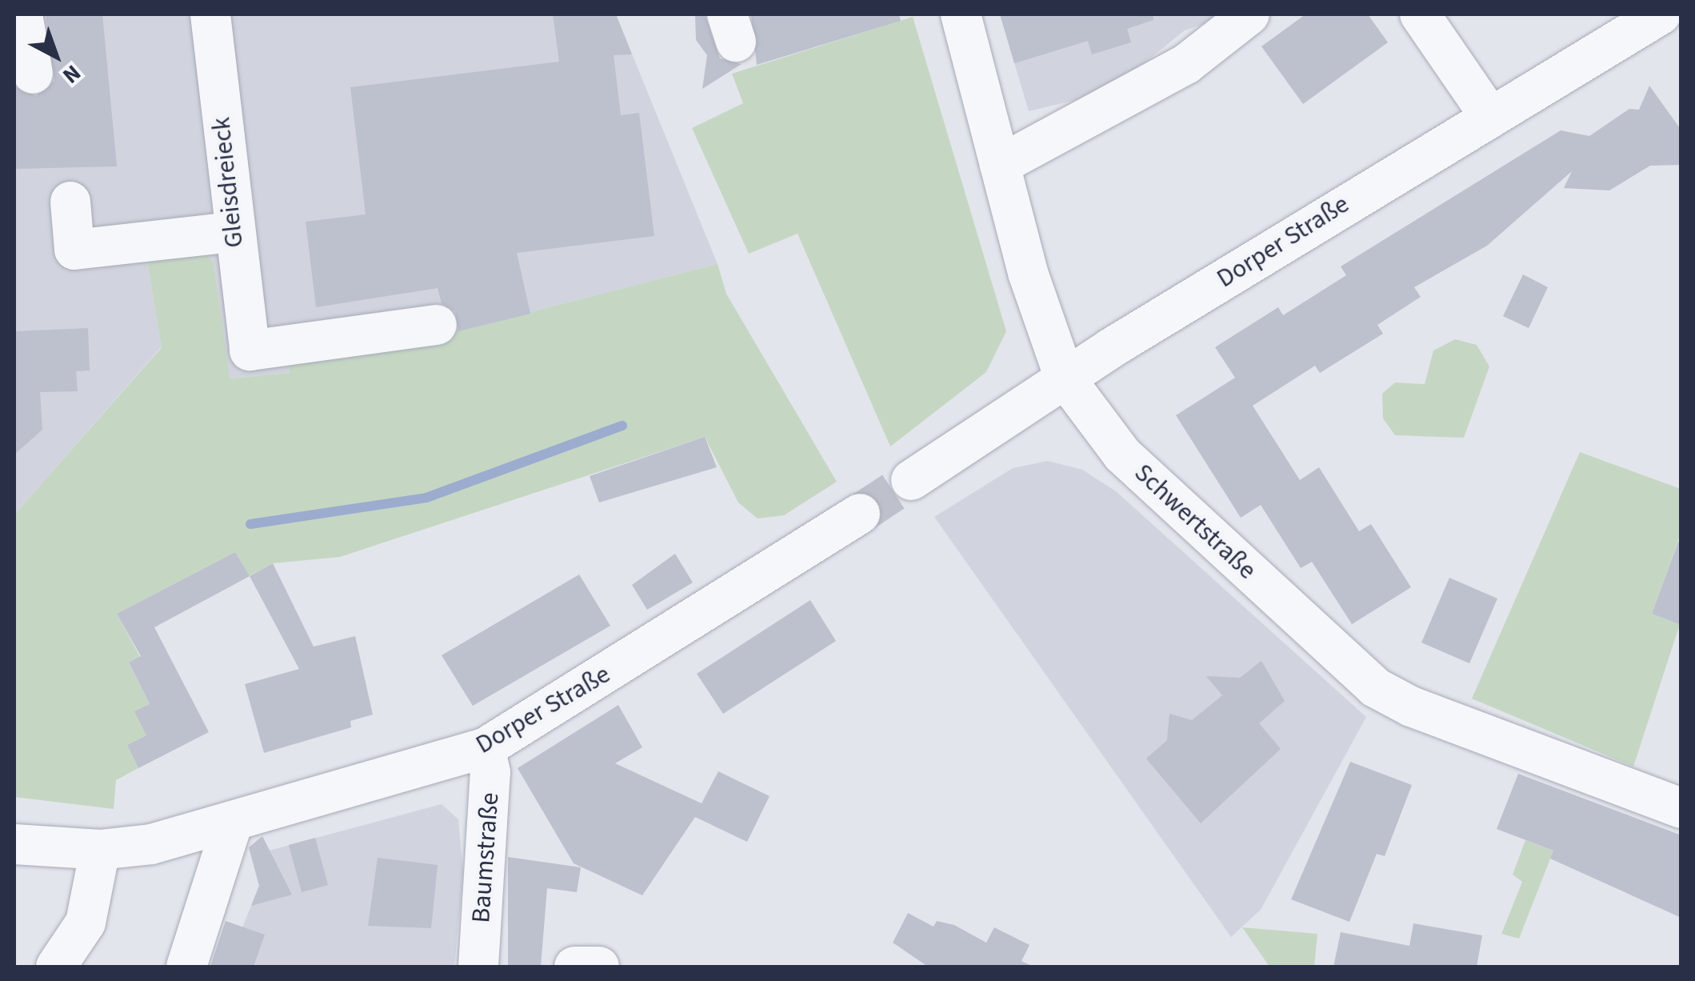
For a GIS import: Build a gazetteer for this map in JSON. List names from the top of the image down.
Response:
{
  "streets": {
    "street": [
      "Gleisdreieck",
      "Dorper Straße",
      "Schwertstraße",
      "Baumstraße"
    ]
  },
  "crossings": [
    ["Dorper Straße", "Schwertstraße"],
    ["Dorper Straße", "Baumstraße"]
  ],
  "north": "bottom right"
}
